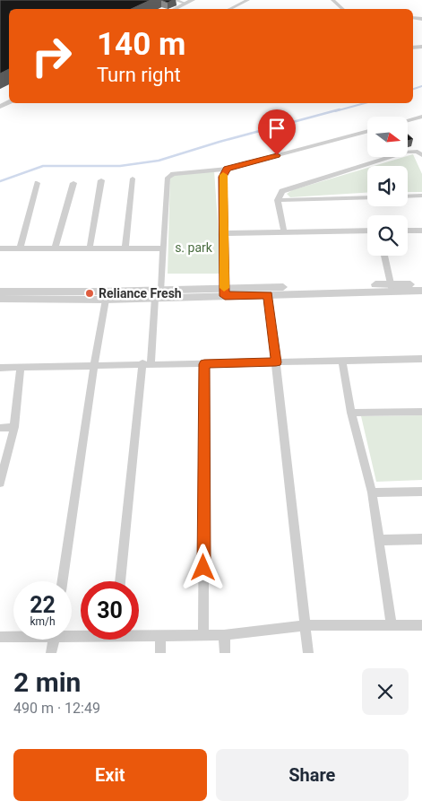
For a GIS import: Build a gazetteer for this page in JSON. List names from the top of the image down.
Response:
{
  "parks": ["s. park"],
  "places": ["Reliance Fresh"],
  "north": "right",
  "page": {
    "turn": ["140 m", "Turn right"],
    "speed": "22 km/h",
    "limit": "30",
    "heading": ["2 min", "490 m · 12:49"],
    "buttons": ["Exit", "Share"]
  }
}
